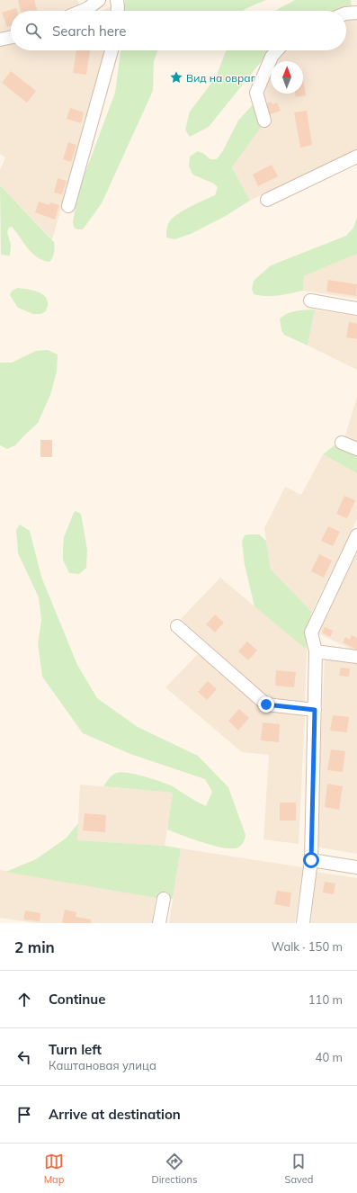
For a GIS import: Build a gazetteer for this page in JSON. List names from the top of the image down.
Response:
{
  "places": {
    "place": ["Вид на овраг"]
  },
  "north": "top",
  "page": {
    "search": "Search here",
    "heading": ["2 min", "Walk · 150 m"],
    "list": [
      ["Continue", "110 m"],
      ["Turn left", "Каштановая улица", "40 m"],
      "Arrive at destination"
    ],
    "nav": ["Map", "Directions", "Saved"]
  }
}
